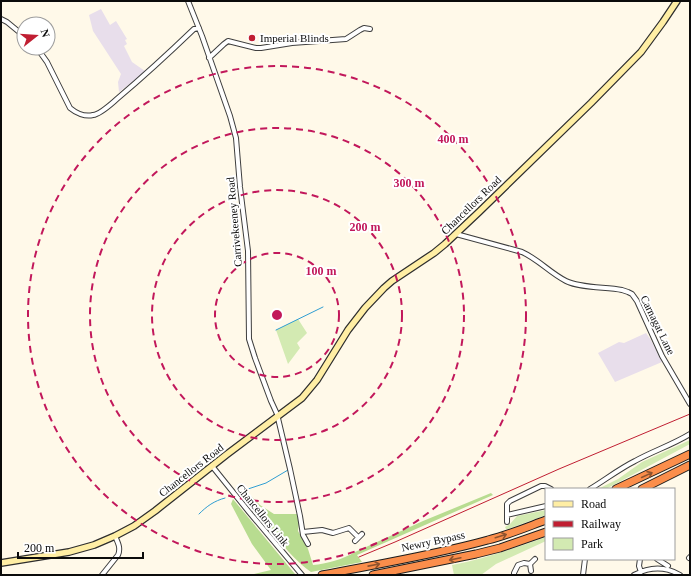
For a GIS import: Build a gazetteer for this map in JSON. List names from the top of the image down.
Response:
{
  "streets": {
    "highway": ["Newry Bypass"],
    "street": [
      "Chancellors Road",
      "Carrivekeeney Road",
      "Carnagat Lane",
      "Chancellors Link"
    ]
  },
  "crossings": [
    ["Chancellors Road", "Carrivekeeney Road"],
    ["Chancellors Road", "Carnagat Lane"],
    ["Chancellors Road", "Chancellors Link"]
  ],
  "places": ["Imperial Blinds"],
  "legend": ["Road", "Railway", "Park"],
  "scale_bar": "200 m",
  "north": "right",
  "rings": [
    "400 m",
    "300 m",
    "200 m",
    "100 m"
  ]
}
